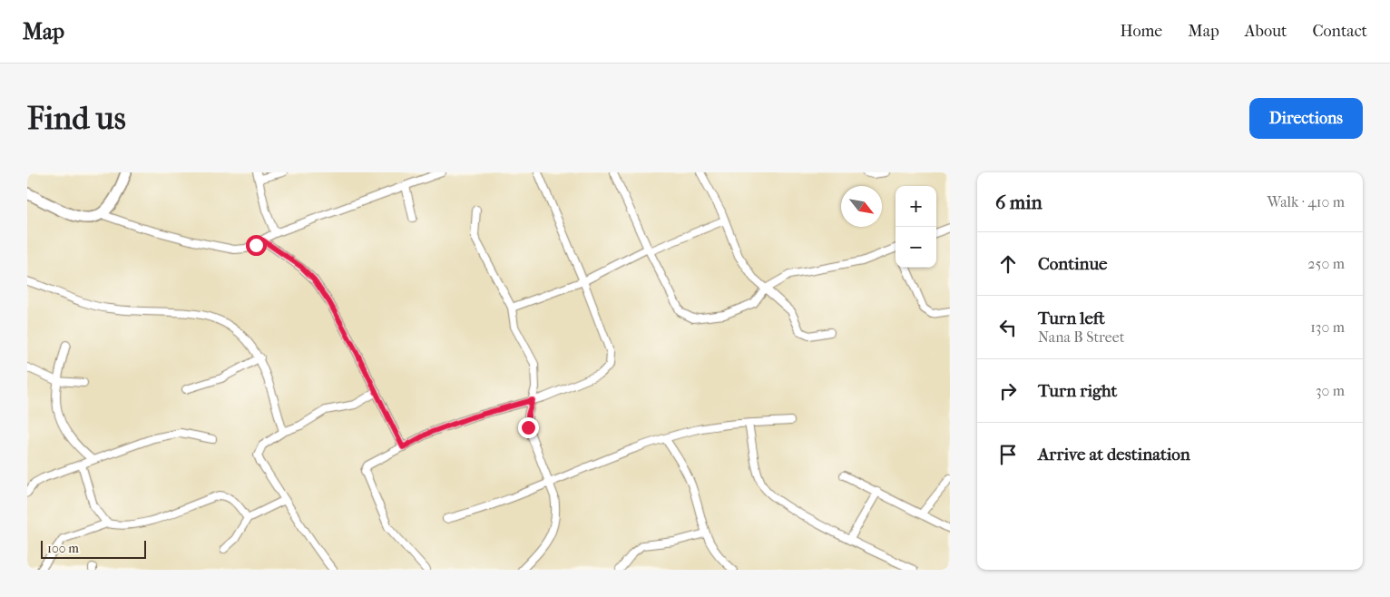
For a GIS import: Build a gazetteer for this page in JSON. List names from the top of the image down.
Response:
{
  "scale_bar": "100 m",
  "north": "bottom right",
  "page": {
    "header": "Map",
    "nav": [
      "Home",
      "Map",
      "About",
      "Contact"
    ],
    "buttons": "Directions",
    "title": "Find us",
    "heading": ["6 min", "Walk · 410 m"],
    "map_buttons": ["+", "−"],
    "list": [
      ["Continue", "250 m"],
      ["Turn left", "Nana B Street", "130 m"],
      ["Turn right", "30 m"],
      "Arrive at destination"
    ],
    "scale": "100 m"
  }
}
